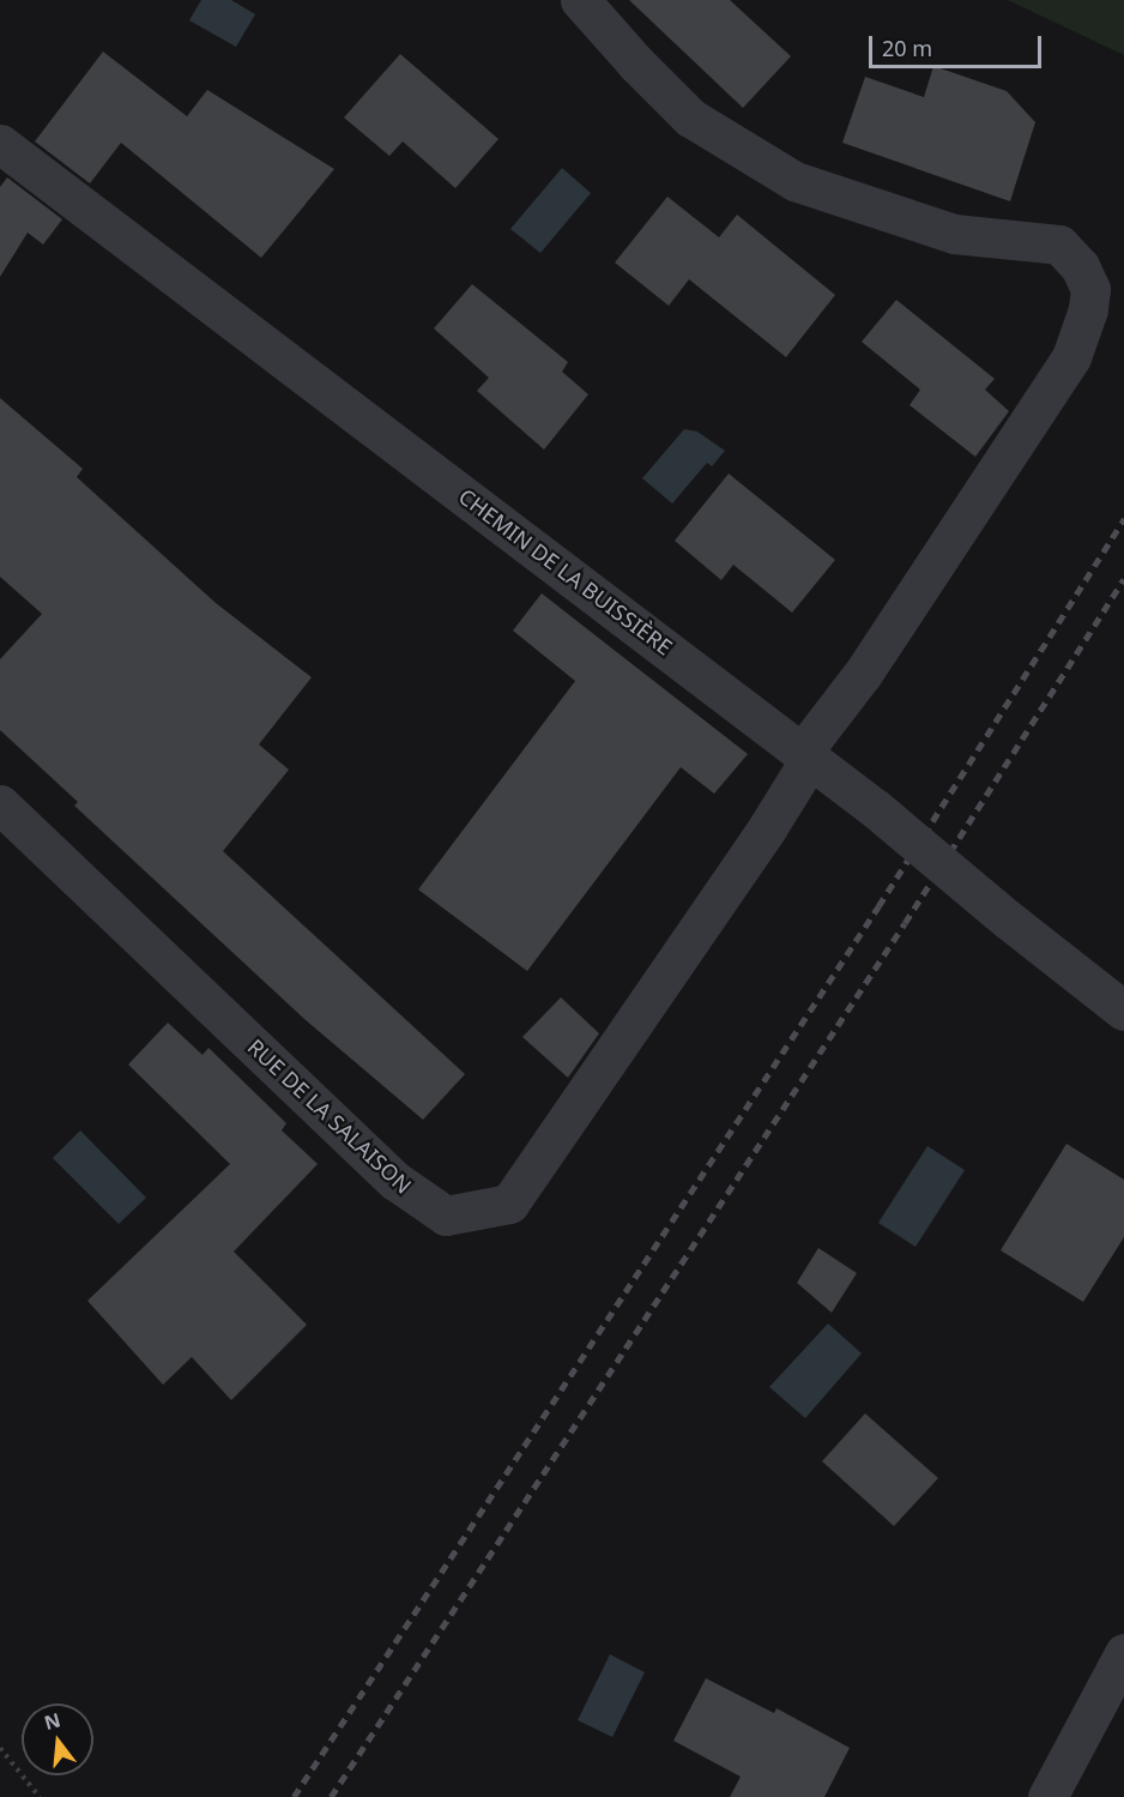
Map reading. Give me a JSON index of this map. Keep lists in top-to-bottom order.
{
  "streets": {
    "street": ["CHEMIN DE LA BUISSIÈRE", "RUE DE LA SALAISON"]
  },
  "crossings": [
    ["CHEMIN DE LA BUISSIÈRE", "RUE DE LA SALAISON"]
  ],
  "scale_bar": "20 m",
  "north": "top"
}
